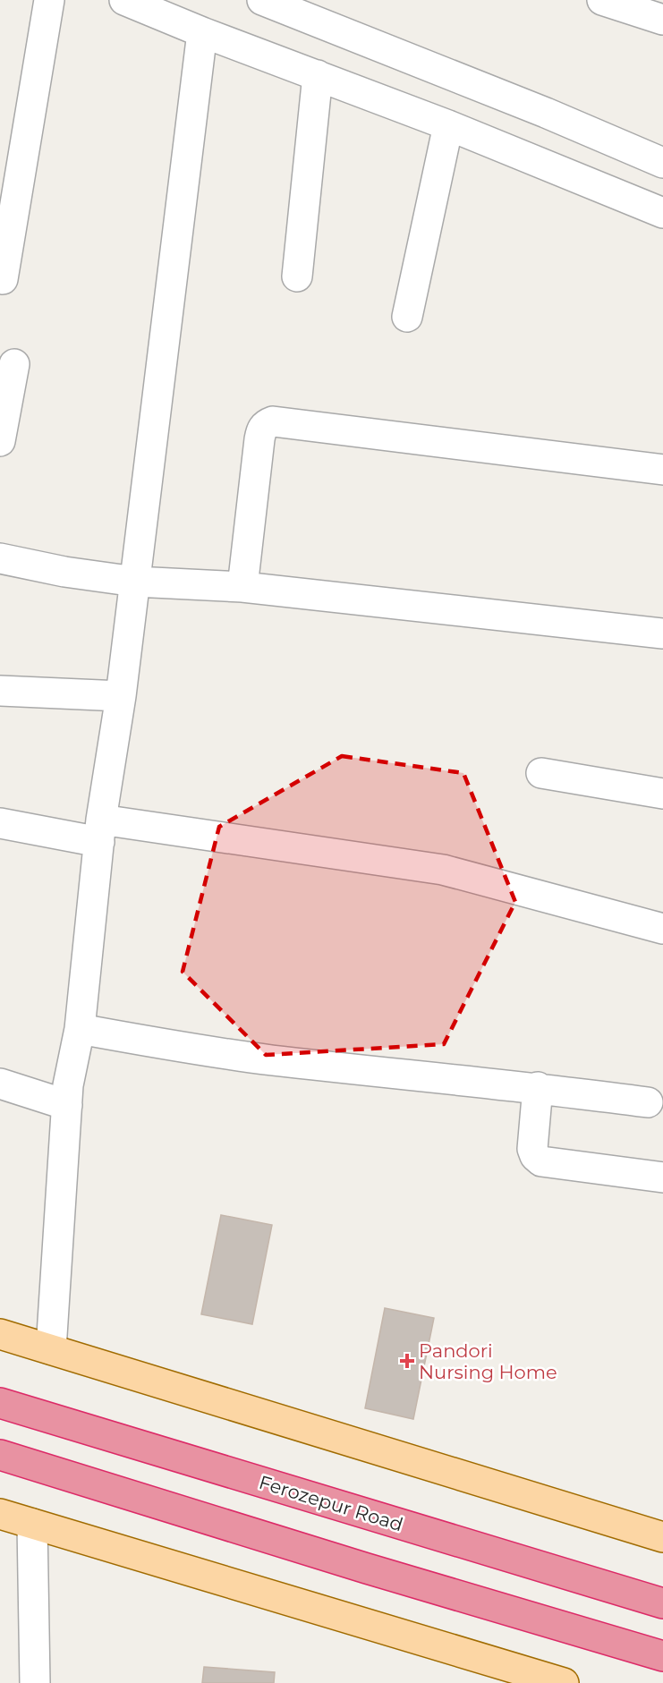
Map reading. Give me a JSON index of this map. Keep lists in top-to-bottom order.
{
  "streets": {
    "highway": ["Ferozepur Road"]
  },
  "places": {
    "health": ["Pandori Nursing Home"]
  }
}
